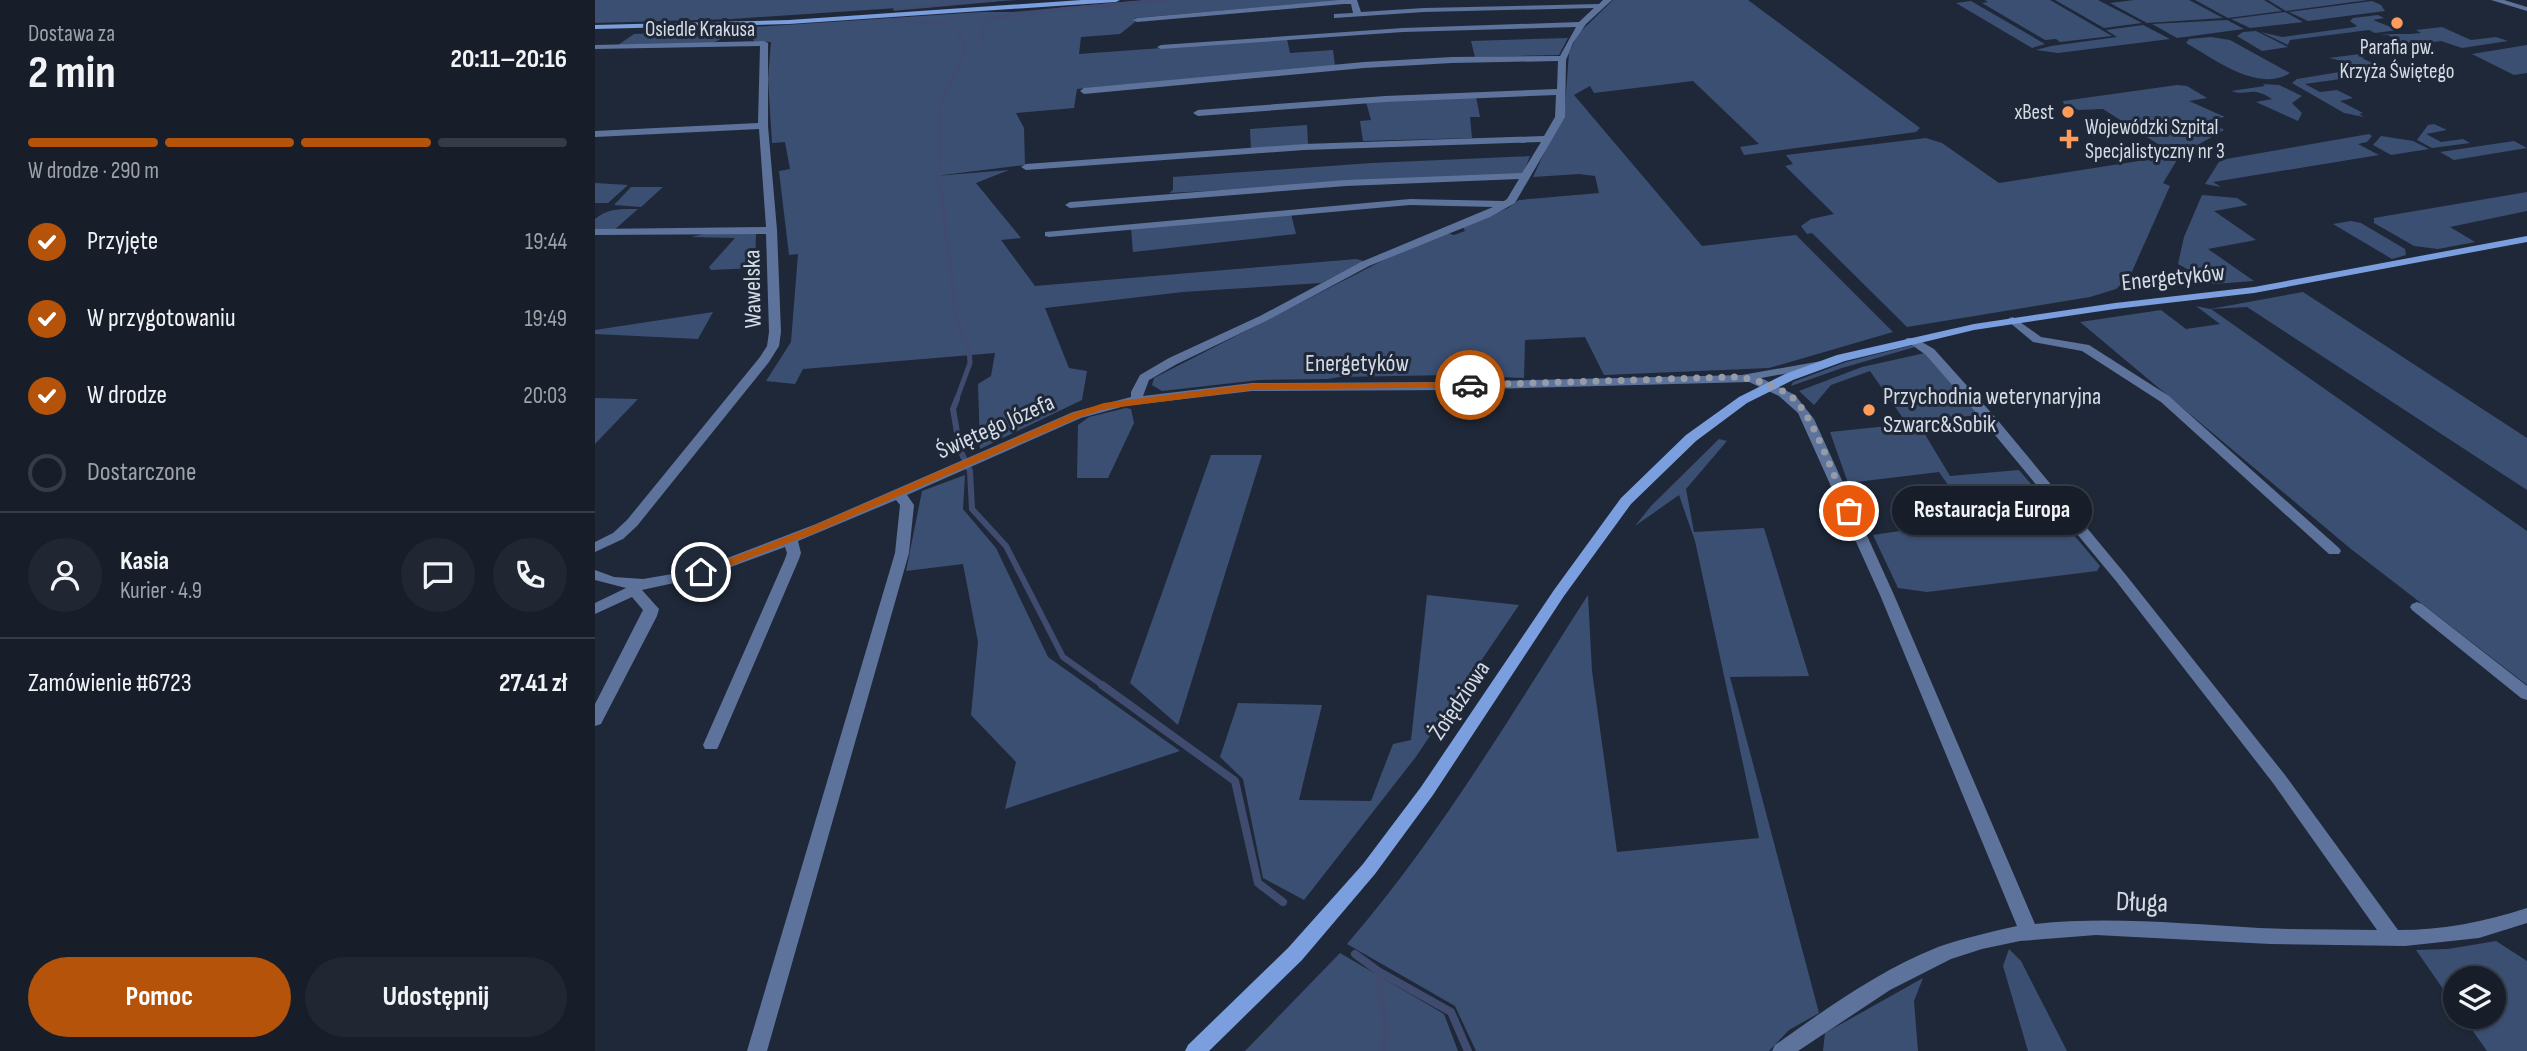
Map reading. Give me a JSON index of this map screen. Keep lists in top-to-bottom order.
{
  "streets": {
    "street": [
      "Osiedle Krakusa",
      "Energetyków",
      "Wawelska",
      "Świętego Józefa",
      "Żołędziowa",
      "Długa"
    ]
  },
  "crossings": [
    ["Osiedle Krakusa", "Wawelska"],
    ["Energetyków", "Świętego Józefa"],
    ["Energetyków", "Żołędziowa"]
  ],
  "places": {
    "other": [
      "Parafia pw. Krzyża Świętego",
      "xBest",
      "Przychodnia weterynaryjna Szwarc&Sobik",
      "Restauracja Europa"
    ],
    "health": ["Wojewódzki Szpital Specjalistyczny nr 3"]
  },
  "page": {
    "heading": ["2 min", "Dostawa za", "20:11–20:16"],
    "panel": [
      "Kasia",
      "Kurier · 4.9",
      "Zamówienie #6723",
      "27.41 zł"
    ],
    "bar": "W drodze · 290 m",
    "list": [
      ["Przyjęte", "19:44"],
      ["W przygotowaniu", "19:49"],
      ["W drodze", "20:03"],
      "Dostarczone"
    ],
    "bubble": "Restauracja Europa",
    "buttons": ["Pomoc", "Udostępnij"]
  }
}
